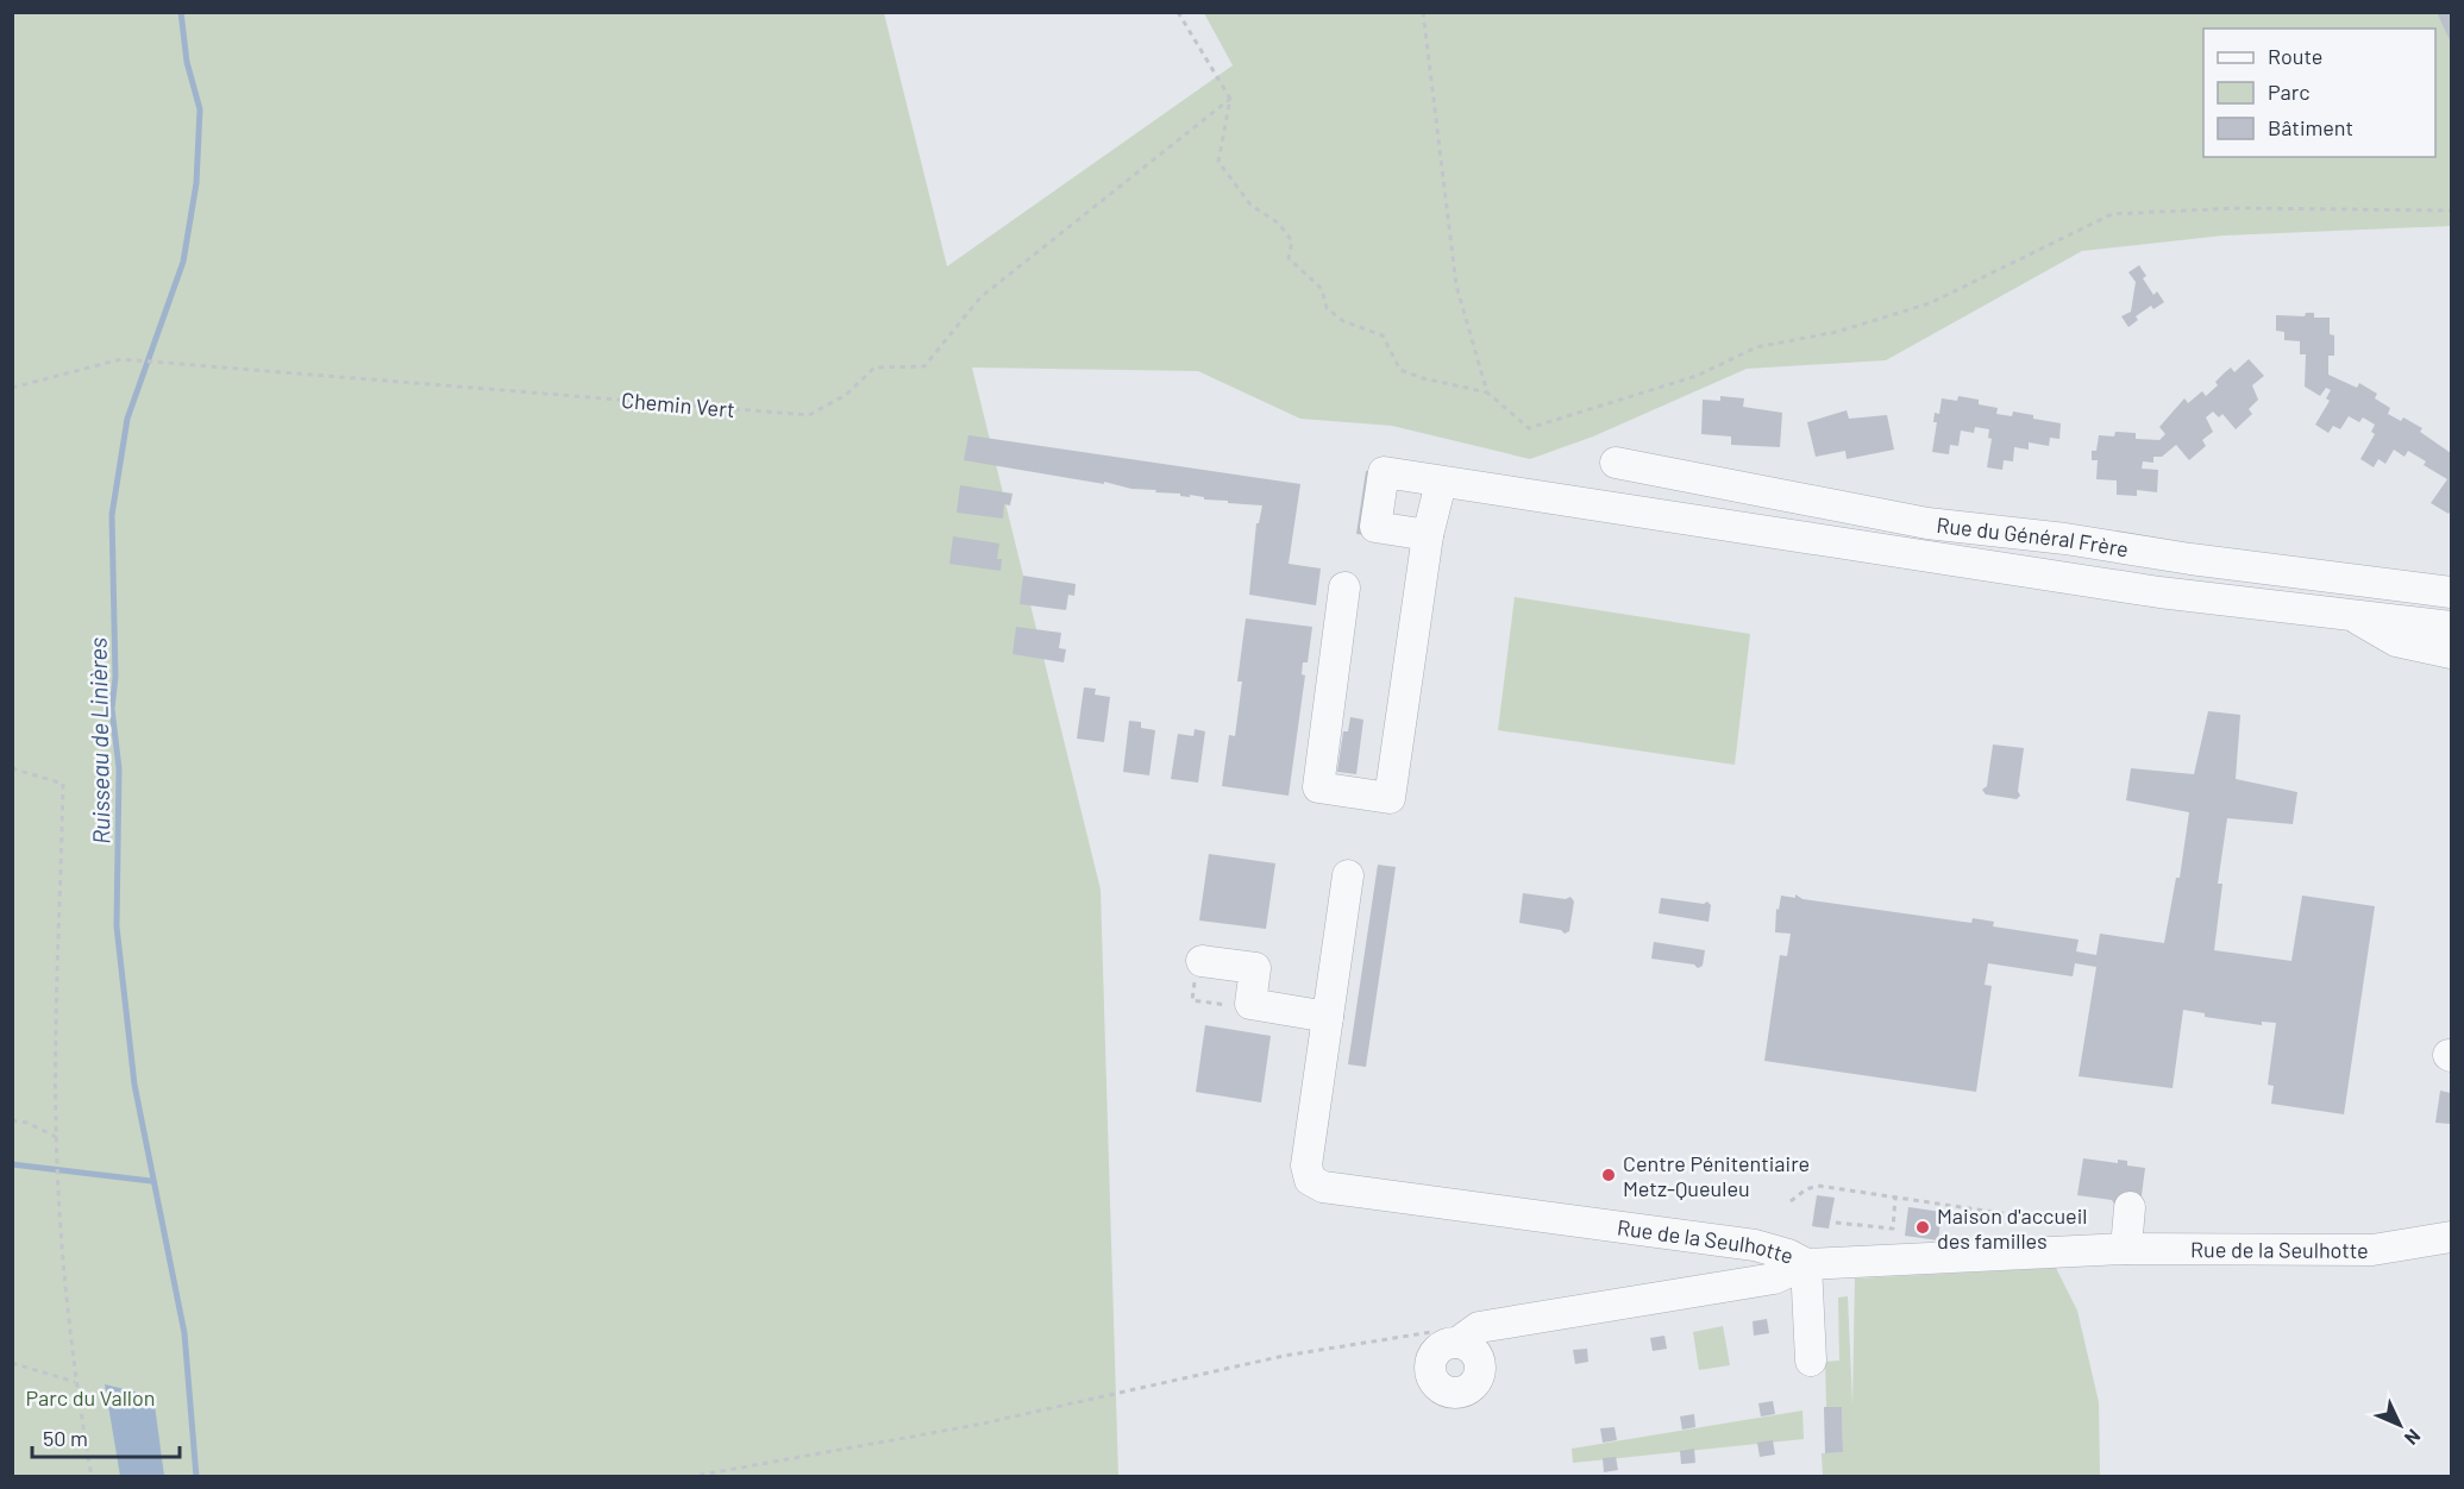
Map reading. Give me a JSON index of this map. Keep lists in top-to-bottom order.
{
  "streets": {
    "street": ["Rue du Général Frère", "Rue de la Seulhotte"],
    "path": ["Chemin Vert"]
  },
  "water": ["Ruisseau de Linières"],
  "parks": ["Parc du Vallon"],
  "places": ["Centre Pénitentiaire Metz-Queuleu", "Maison d'accueil des familles"],
  "legend": ["Route", "Parc", "Bâtiment"],
  "scale_bar": "50 m",
  "north": "bottom right"
}
